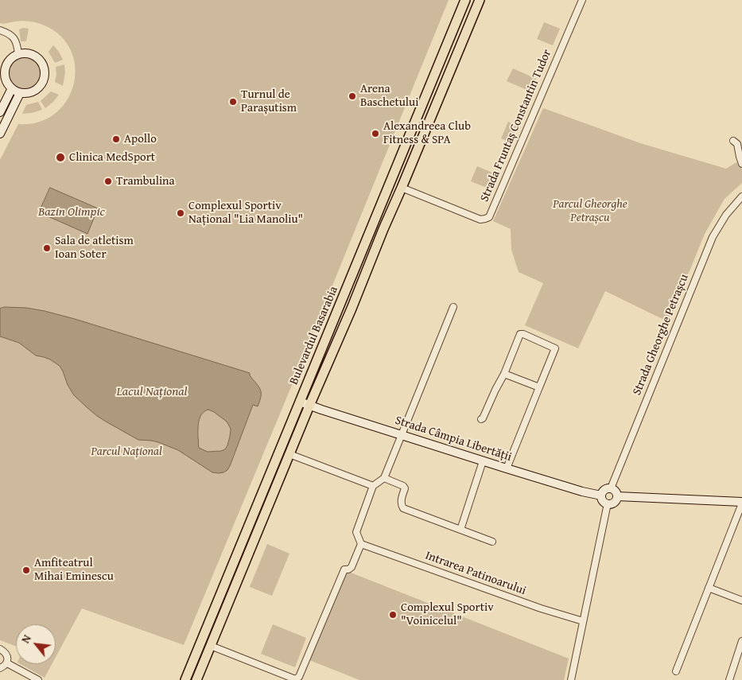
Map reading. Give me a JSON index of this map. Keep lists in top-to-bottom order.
{
  "streets": {
    "main road": ["Bulevardul Basarabia"],
    "street": [
      "Strada Fruntaș Constantin Tudor",
      "Strada Gheorghe Petrașcu",
      "Strada Câmpia Libertății",
      "Intrarea Patinoarului"
    ]
  },
  "crossings": [
    ["Strada Fruntaș Constantin Tudor", "Bulevardul Basarabia"],
    ["Strada Gheorghe Petrașcu", "Strada Câmpia Libertății"],
    ["Bulevardul Basarabia", "Strada Câmpia Libertății"]
  ],
  "water": ["Bazin Olimpic", "Lacul Național"],
  "parks": ["Parcul Gheorghe Petrașcu", "Parcul Național"],
  "places": [
    "Arena Baschetului",
    "Turnul de Parașutism",
    "Alexandreea Club Fitness & SPA",
    "Apollo",
    "Clinica MedSport",
    "Trambulina",
    "Complexul Sportiv Național \"Lia Manoliu\"",
    "Sala de atletism Ioan Soter",
    "Amfiteatrul Mihai Eminescu",
    "Complexul Sportiv \"Voinicelul\""
  ],
  "north": "top left"
}
